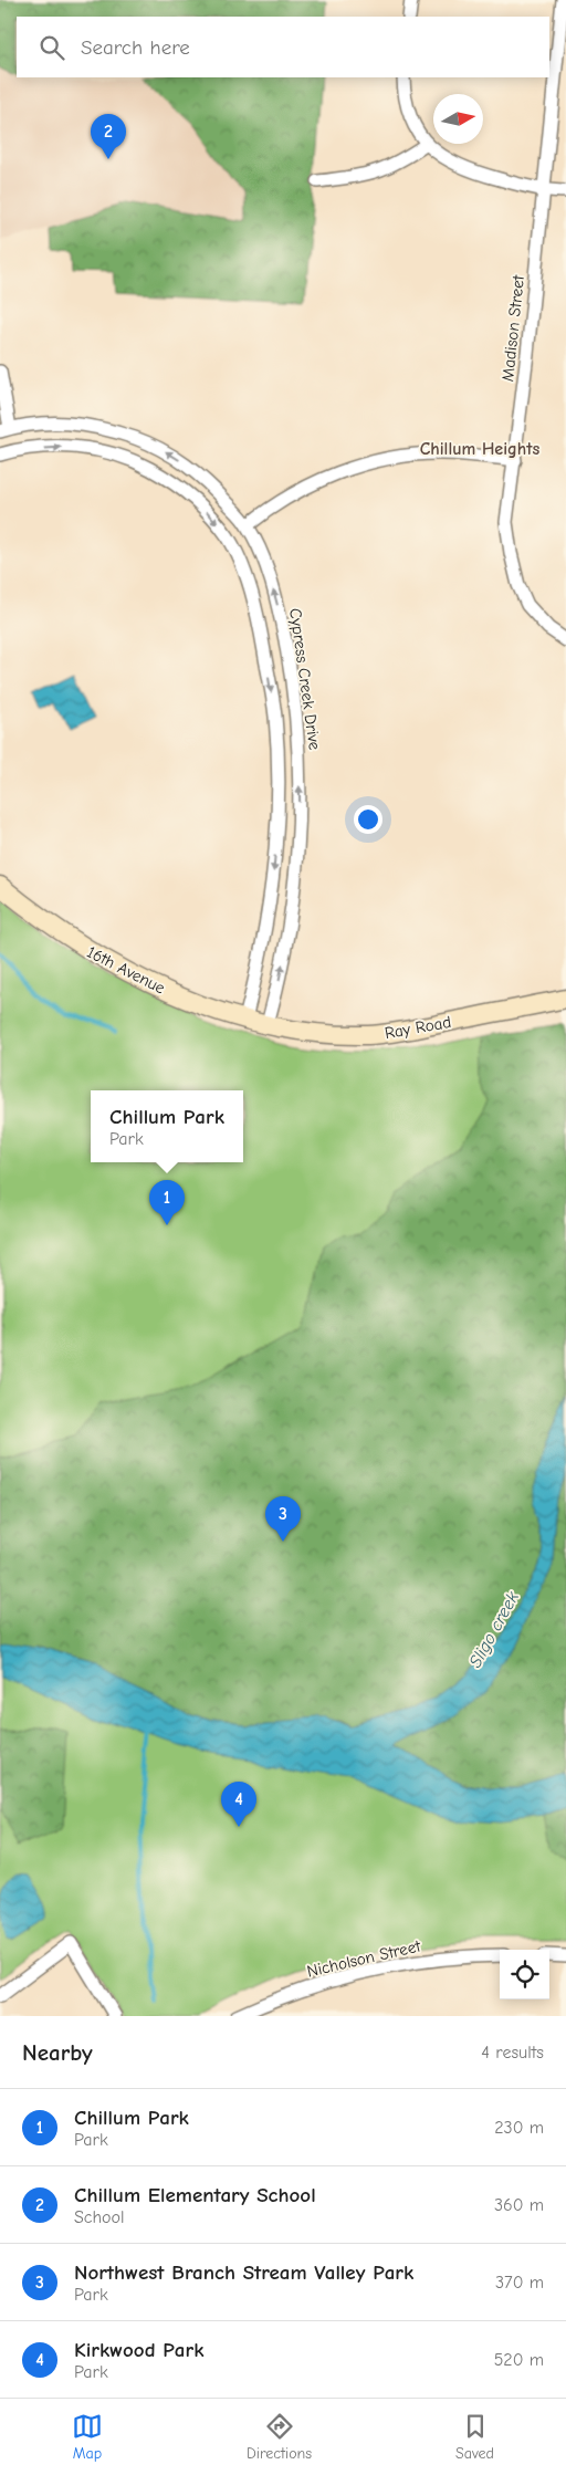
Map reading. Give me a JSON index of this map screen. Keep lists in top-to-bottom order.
{
  "streets": {
    "street": [
      "Madison Street",
      "Cypress Creek Drive",
      "16th Avenue",
      "Ray Road",
      "Nicholson Street"
    ]
  },
  "crossings": [
    ["Cypress Creek Drive", "16th Avenue"],
    ["Cypress Creek Drive", "Ray Road"],
    ["16th Avenue", "Ray Road"]
  ],
  "one_way": ["Cypress Creek Drive"],
  "districts": ["Chillum Heights"],
  "water": ["Sligo creek"],
  "north": "right",
  "page": {
    "search": "Search here",
    "pins": [
      "2",
      "1",
      "3",
      "4"
    ],
    "popup": ["Chillum Park", "Park"],
    "heading": ["Nearby", "4 results"],
    "list": [
      {
        "mark": "1",
        "name": "Chillum Park",
        "note": "Park",
        "value": "230 m"
      },
      {
        "mark": "2",
        "name": "Chillum Elementary School",
        "note": "School",
        "value": "360 m"
      },
      {
        "mark": "3",
        "name": "Northwest Branch Stream Valley Park",
        "note": "Park",
        "value": "370 m"
      },
      {
        "mark": "4",
        "name": "Kirkwood Park",
        "note": "Park",
        "value": "520 m"
      }
    ],
    "nav": ["Map", "Directions", "Saved"]
  }
}
